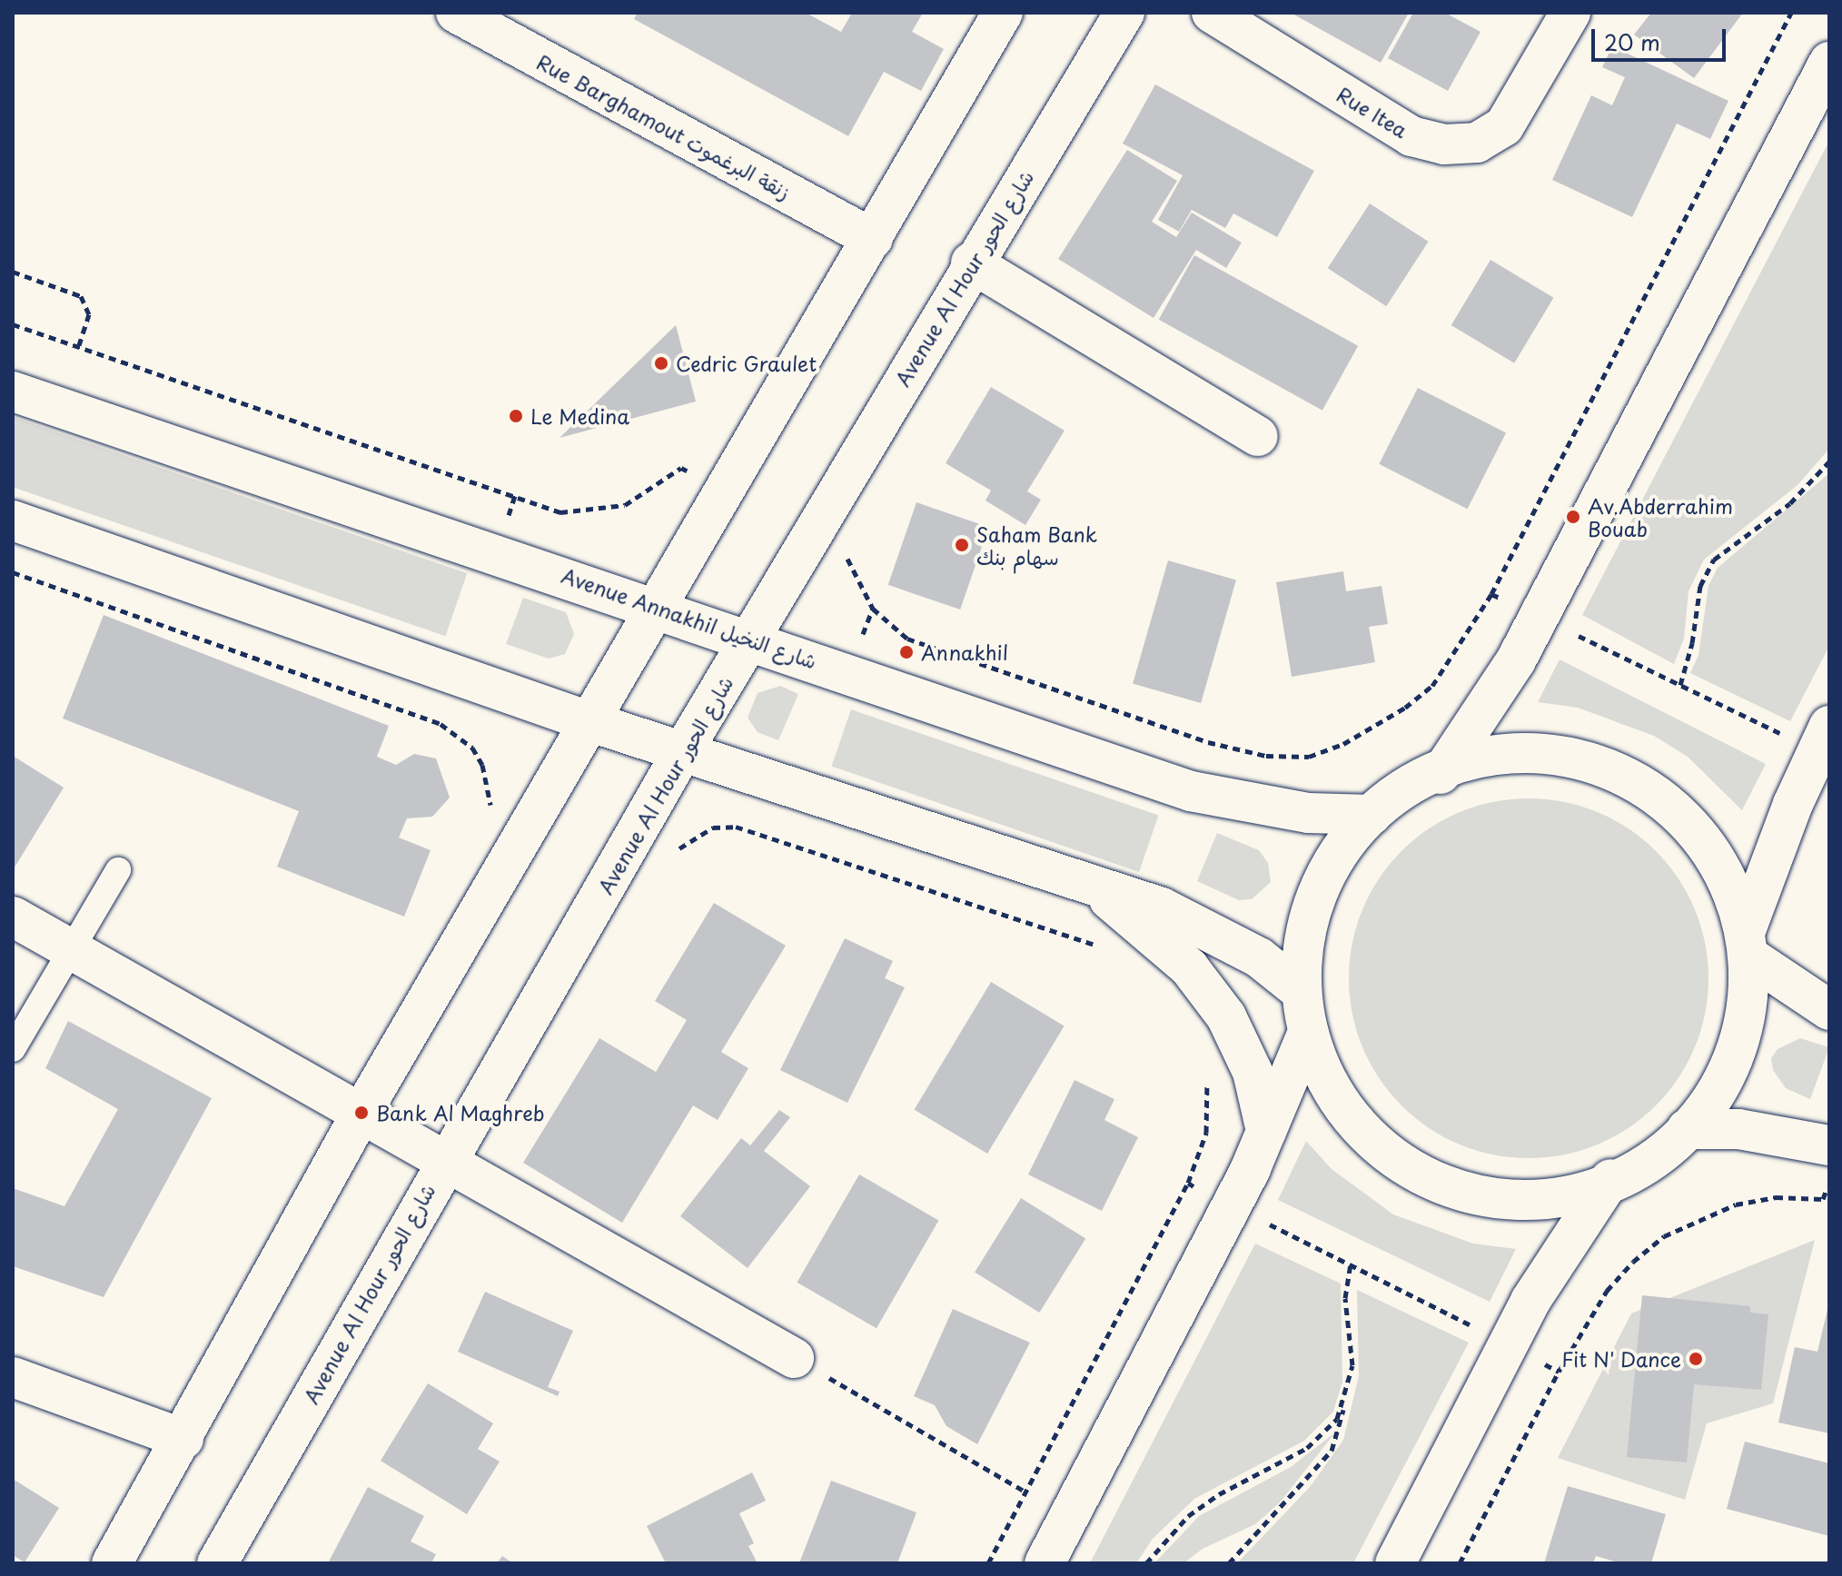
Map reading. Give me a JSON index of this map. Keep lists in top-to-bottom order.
{
  "streets": {
    "main road": [
      "Rue Itea",
      "Rue Barghamout زنقة البرغموت",
      "Avenue Al Hour شارع الحور",
      "Avenue Annakhil شارع النخيل"
    ]
  },
  "crossings": [
    ["Avenue Al Hour شارع الحور", "Avenue Annakhil شارع النخيل"]
  ],
  "places": [
    "Cedric Graulet",
    "Le Medina",
    "Av.Abderrahim Bouab",
    "Saham Bank سهام بنك",
    "Annakhil",
    "Bank Al Maghreb",
    "Fit N' Dance"
  ],
  "scale_bar": "20 m"
}
